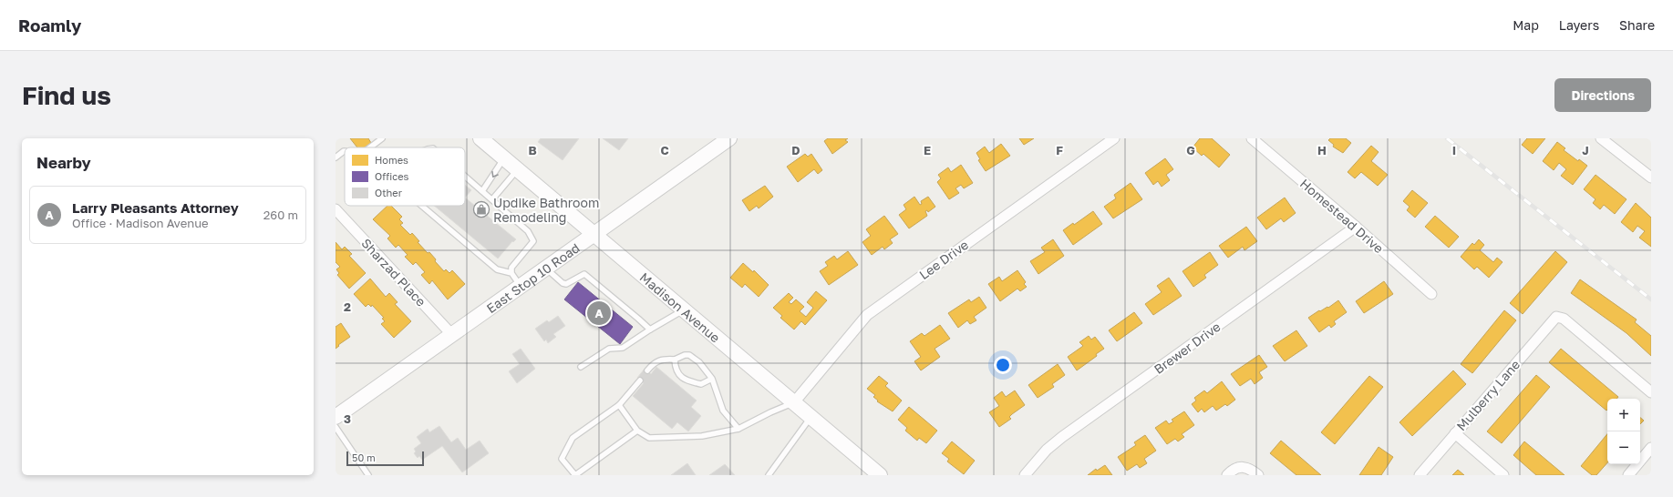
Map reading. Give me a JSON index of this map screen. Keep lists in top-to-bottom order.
{
  "streets": {
    "main road": ["East Stop 10 Road", "Madison Avenue"],
    "street": [
      "Homestead Drive",
      "Lee Drive",
      "Sharzad Place",
      "Brewer Drive",
      "Mulberry Lane"
    ]
  },
  "crossings": [
    ["Homestead Drive", "Brewer Drive"],
    ["Lee Drive", "Madison Avenue"],
    ["Sharzad Place", "East Stop 10 Road"],
    ["East Stop 10 Road", "Madison Avenue"]
  ],
  "places": {
    "shop": ["Updike Bathroom Remodeling"]
  },
  "legend": ["Homes", "Offices", "Other"],
  "scale_bar": "50 m",
  "page": {
    "header": "Roamly",
    "nav": ["Map", "Layers", "Share"],
    "buttons": "Directions",
    "title": "Find us",
    "heading": "Nearby",
    "list": [
      {
        "mark": "A",
        "name": "Larry Pleasants Attorney",
        "note": "Office · Madison Avenue",
        "value": "260 m"
      }
    ],
    "pins": "A",
    "map_buttons": ["+", "−"],
    "scale": "50 m"
  },
  "grid": {
    "columns": [
      "B",
      "C",
      "D",
      "E",
      "F",
      "G",
      "H",
      "I",
      "J"
    ],
    "rows": ["2", "3"]
  }
}
